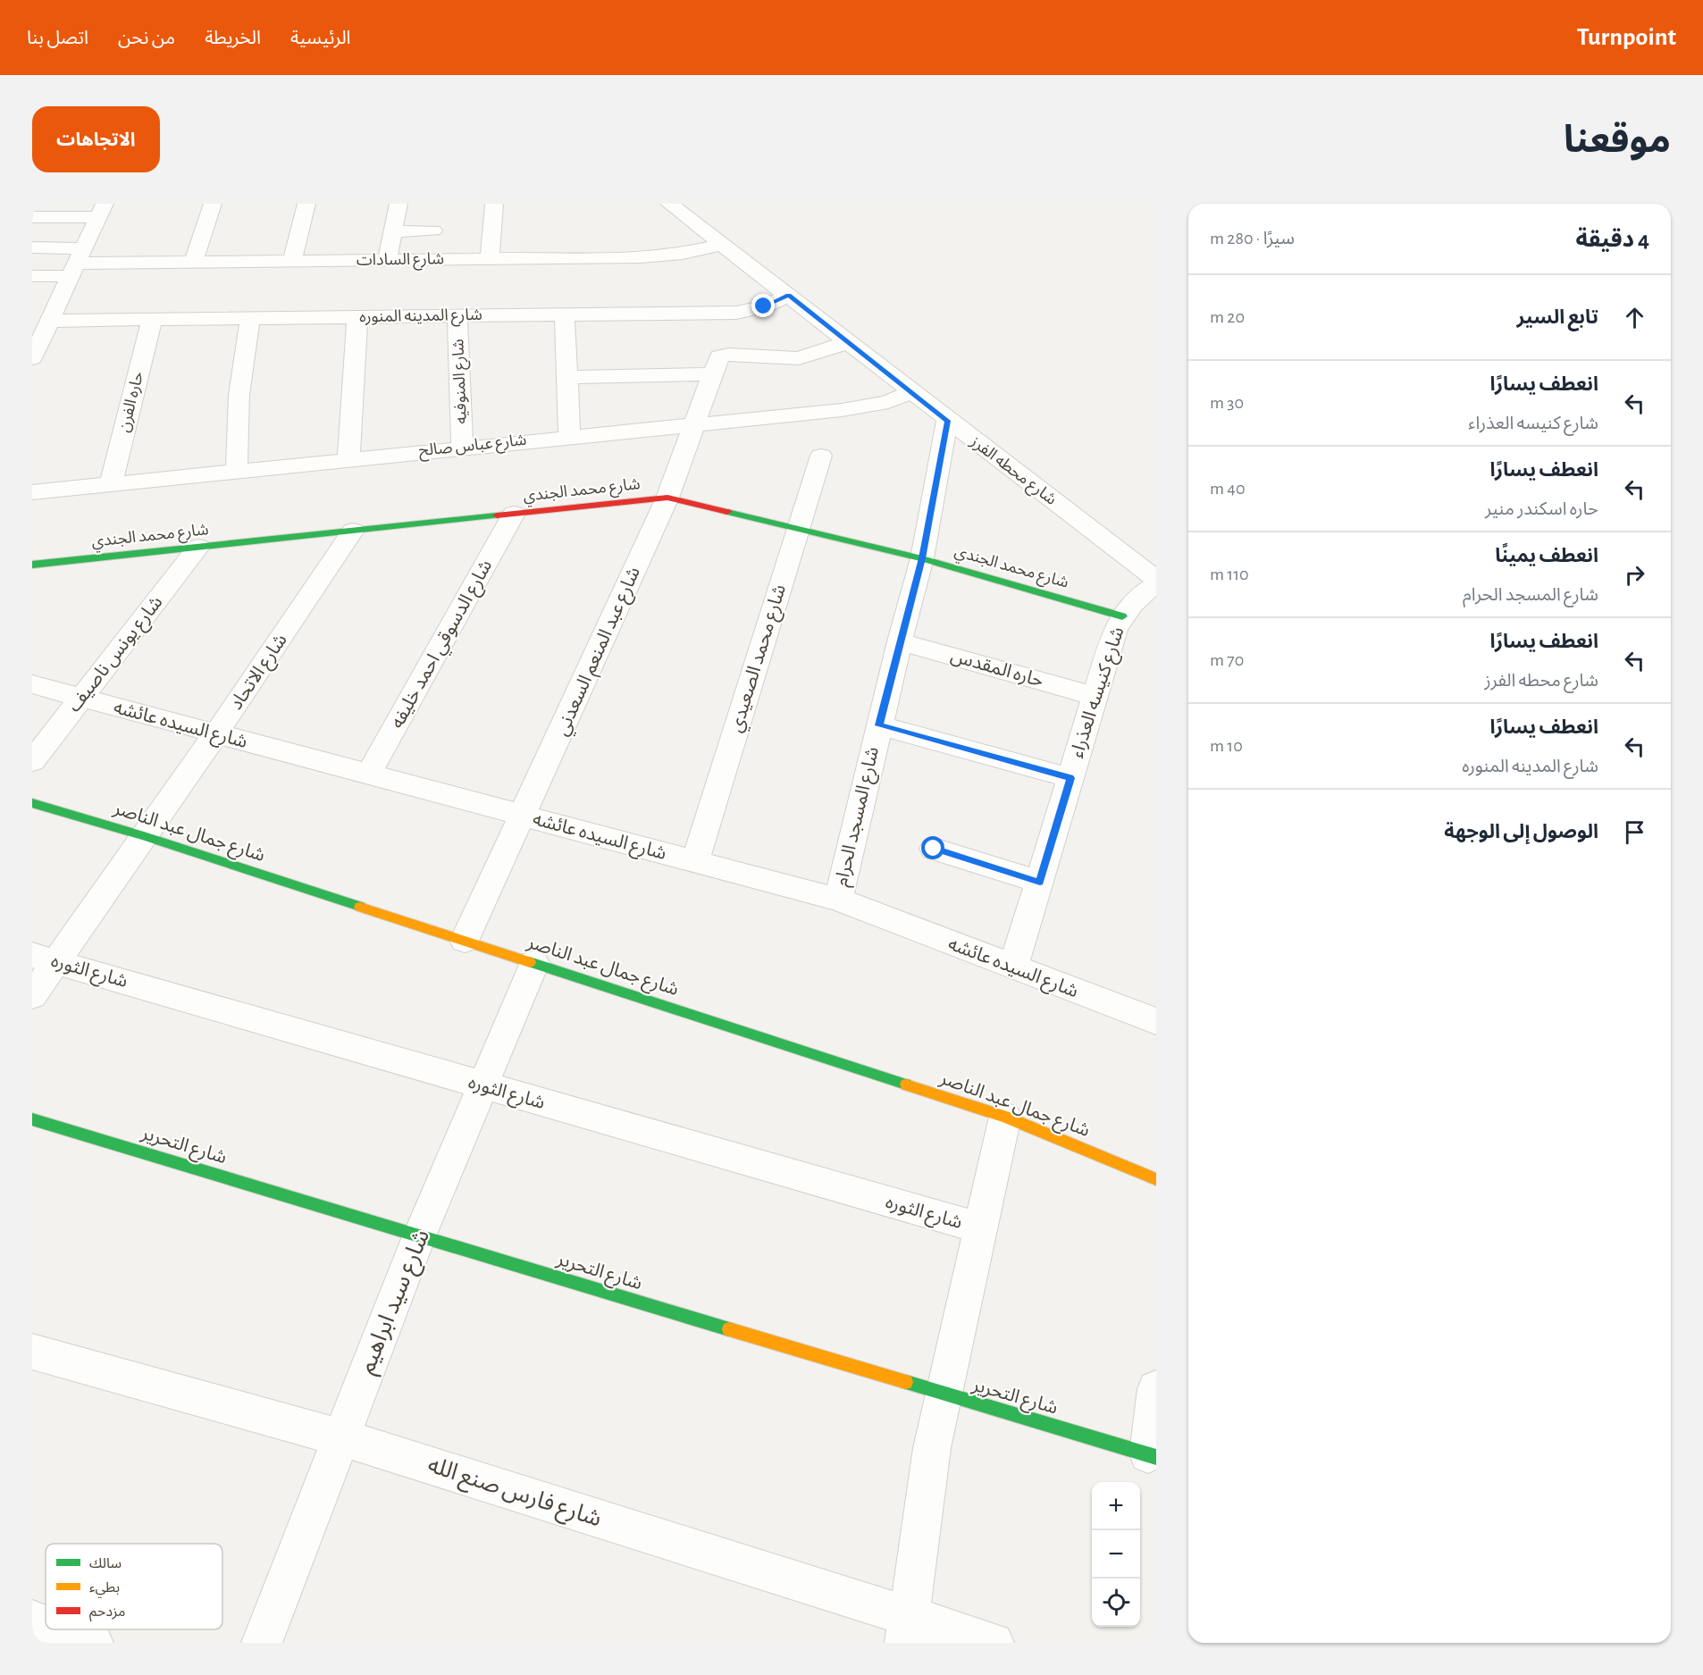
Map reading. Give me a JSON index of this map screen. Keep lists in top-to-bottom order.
{
  "streets": {
    "street": [
      "شارع السادات",
      "شارع المدينه المنوره",
      "شارع المنوفيه",
      "حاره الفرن",
      "شارع عباس صالح",
      "شارع محطه الفرز",
      "شارع محمد الجندي",
      "شارع الدسوقي احمد خليفه",
      "شارع عبد المنعم السعدني",
      "شارع يونس ناصيف",
      "شارع محمد الصعيدي",
      "حاره المقدس",
      "شارع الاتحاد",
      "شارع كنيسه العذراء",
      "شارع السيده عائشه",
      "شارع المسجد الحرام",
      "شارع جمال عبد الناصر",
      "شارع الثوره",
      "شارع التحرير",
      "شارع سيد ابراهيم",
      "شارع فارس صنع الله"
    ]
  },
  "crossings": [
    ["شارع السادات", "شارع محطه الفرز"],
    ["شارع المدينه المنوره", "شارع المنوفيه"],
    ["شارع المدينه المنوره", "حاره الفرن"],
    ["شارع المدينه المنوره", "شارع محطه الفرز"],
    ["شارع المنوفيه", "شارع عباس صالح"],
    ["حاره الفرن", "شارع عباس صالح"],
    ["شارع عباس صالح", "شارع محطه الفرز"],
    ["شارع عباس صالح", "شارع عبد المنعم السعدني"],
    ["شارع محطه الفرز", "شارع المسجد الحرام"],
    ["شارع محمد الجندي", "شارع الدسوقي احمد خليفه"],
    ["شارع محمد الجندي", "شارع عبد المنعم السعدني"],
    ["شارع محمد الجندي", "شارع يونس ناصيف"],
    ["شارع محمد الجندي", "شارع محمد الصعيدي"],
    ["شارع محمد الجندي", "شارع الاتحاد"],
    ["شارع محمد الجندي", "شارع كنيسه العذراء"],
    ["شارع محمد الجندي", "شارع المسجد الحرام"],
    ["شارع الدسوقي احمد خليفه", "شارع السيده عائشه"],
    ["شارع عبد المنعم السعدني", "شارع السيده عائشه"],
    ["شارع عبد المنعم السعدني", "شارع جمال عبد الناصر"],
    ["شارع يونس ناصيف", "شارع السيده عائشه"],
    ["شارع محمد الصعيدي", "شارع السيده عائشه"],
    ["حاره المقدس", "شارع كنيسه العذراء"],
    ["حاره المقدس", "شارع المسجد الحرام"],
    ["شارع الاتحاد", "شارع السيده عائشه"],
    ["شارع الاتحاد", "شارع جمال عبد الناصر"],
    ["شارع الاتحاد", "شارع الثوره"],
    ["شارع كنيسه العذراء", "شارع السيده عائشه"],
    ["شارع السيده عائشه", "شارع المسجد الحرام"],
    ["شارع جمال عبد الناصر", "شارع سيد ابراهيم"],
    ["شارع الثوره", "شارع سيد ابراهيم"],
    ["شارع التحرير", "شارع سيد ابراهيم"],
    ["شارع سيد ابراهيم", "شارع فارس صنع الله"]
  ],
  "legend": ["سالك", "بطيء", "مزدحم"],
  "page": {
    "header": "Turnpoint",
    "nav": [
      "الرئيسية",
      "الخريطة",
      "من نحن",
      "اتصل بنا"
    ],
    "title": "موقعنا",
    "buttons": "الاتجاهات",
    "heading": ["4 دقيقة", "سيرًا · 280 m"],
    "list": [
      ["تابع السير", "20 m"],
      ["انعطف يسارًا", "شارع كنيسه العذراء", "30 m"],
      ["انعطف يسارًا", "حاره اسكندر منير", "40 m"],
      ["انعطف يمينًا", "شارع المسجد الحرام", "110 m"],
      ["انعطف يسارًا", "شارع محطه الفرز", "70 m"],
      ["انعطف يسارًا", "شارع المدينه المنوره", "10 m"],
      "الوصول إلى الوجهة"
    ],
    "map_buttons": ["+", "−"]
  }
}
